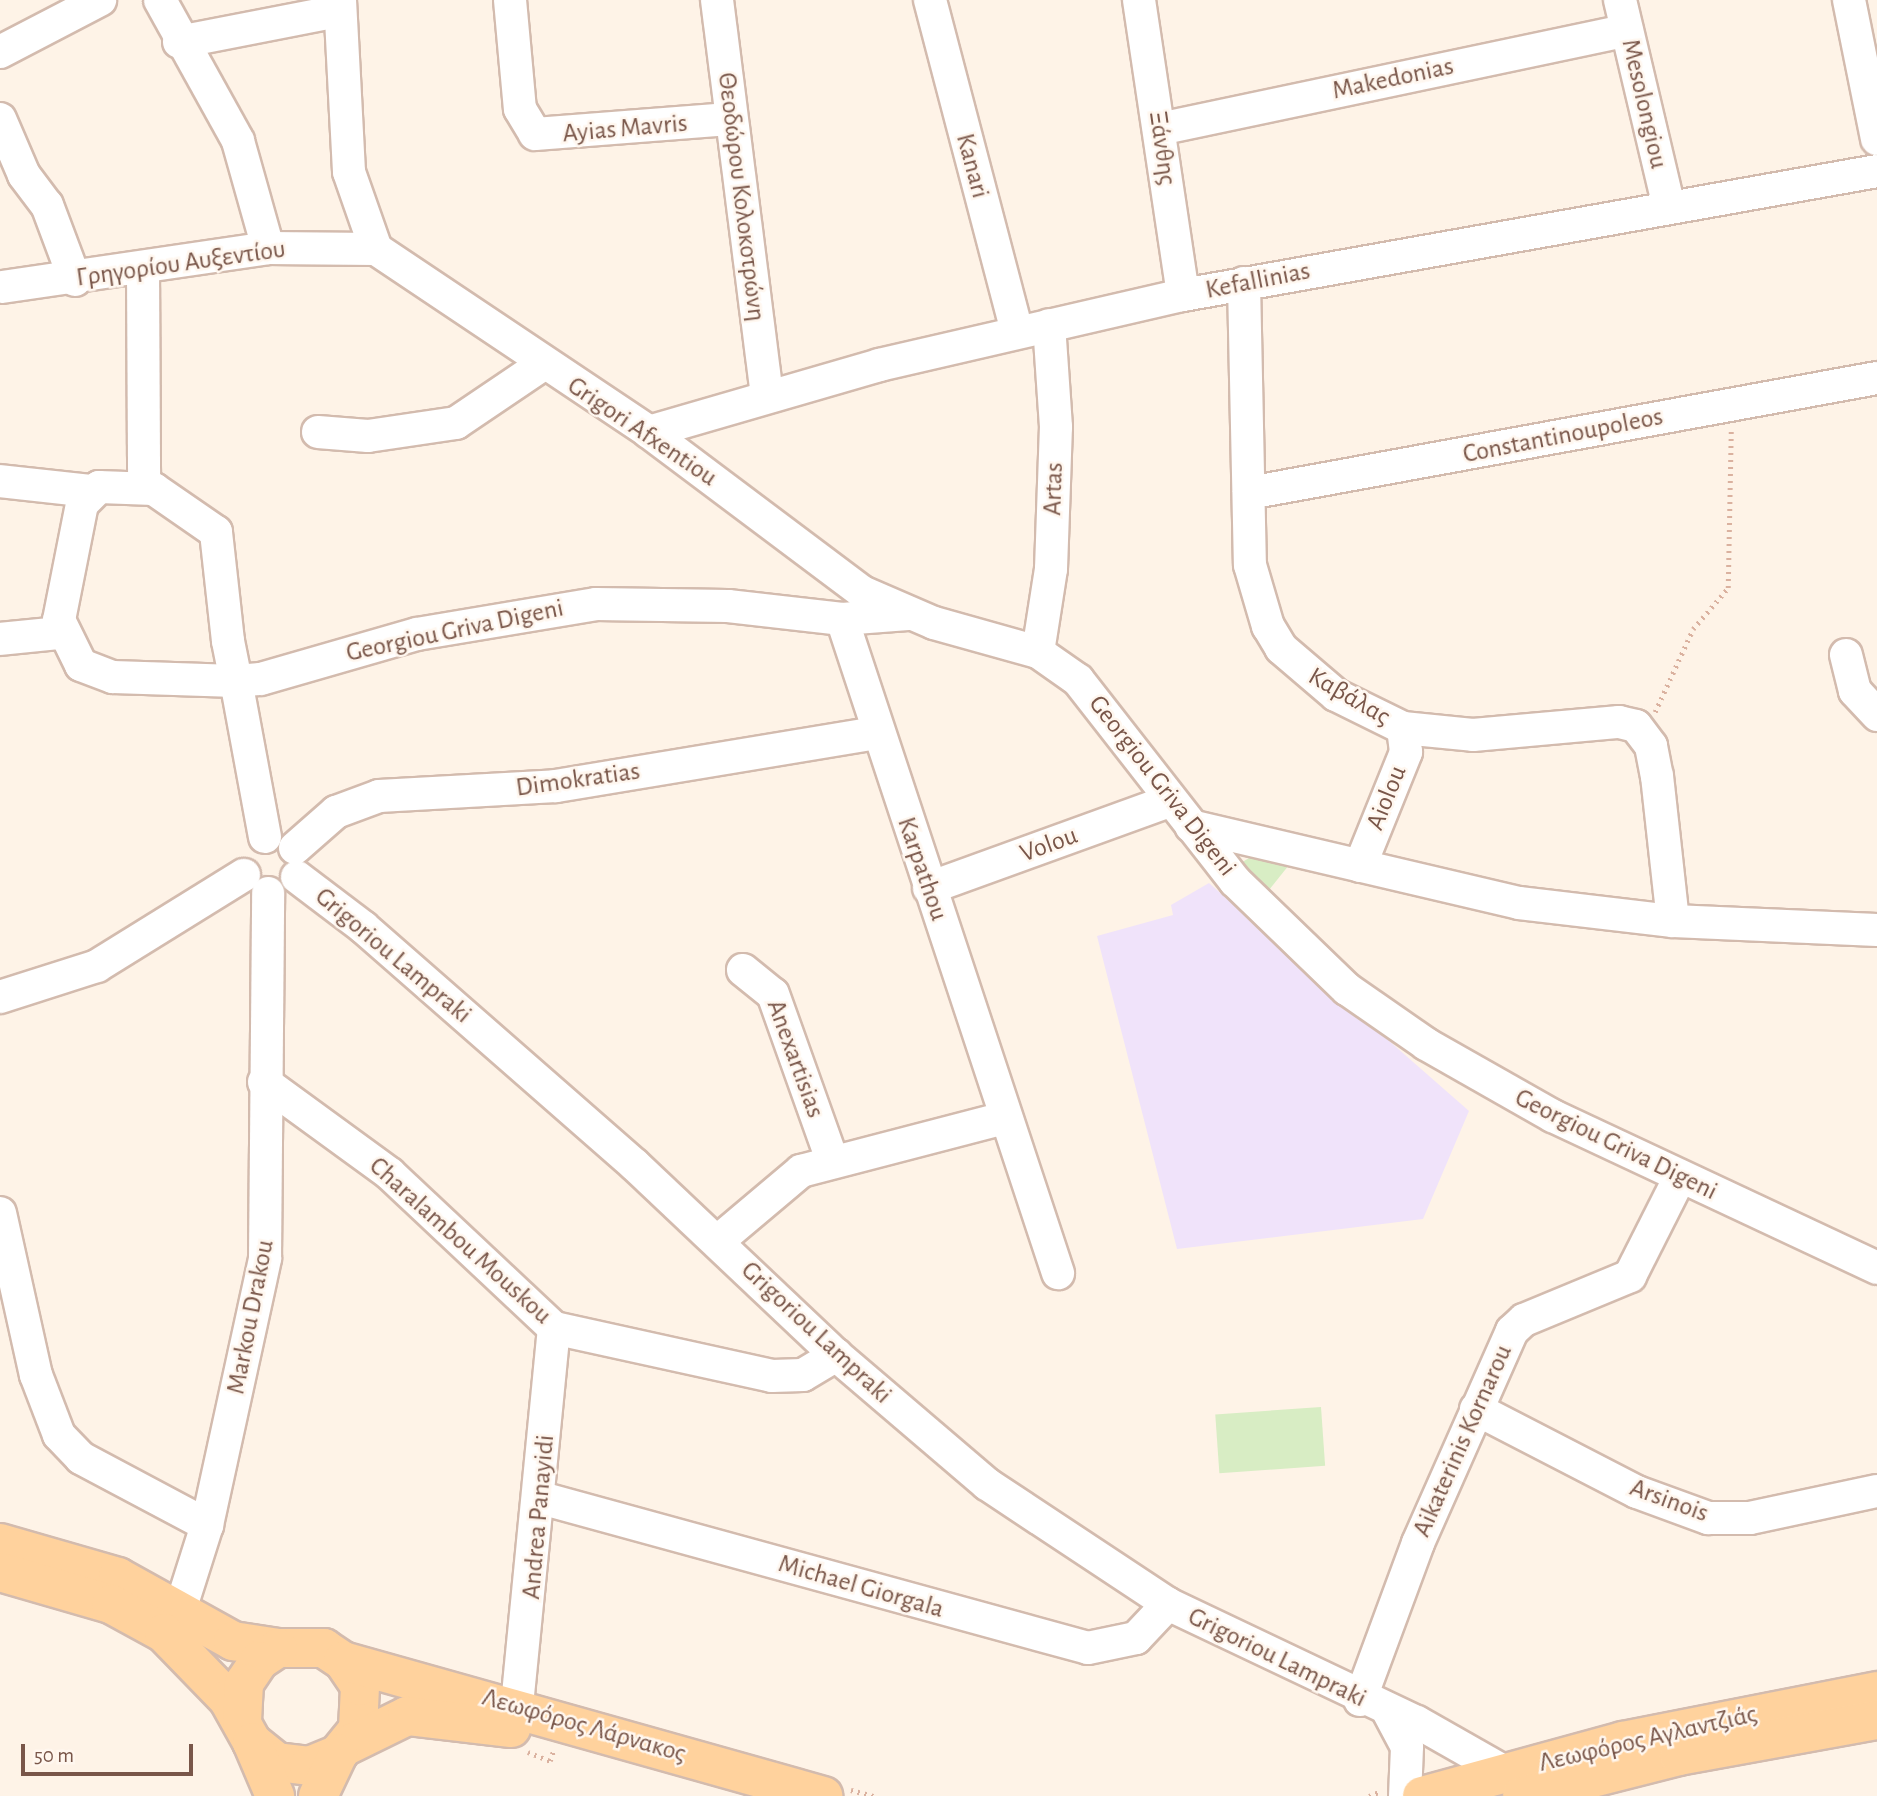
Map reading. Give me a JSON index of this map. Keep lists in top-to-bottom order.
{
  "streets": {
    "main road": ["Λεωφόρος Λάρνακος", "Λεωφόρος Αγλαντζιάς"],
    "street": [
      "Makedonias",
      "Mesolongiou",
      "Ayias Mavris",
      "Ξάνθης",
      "Kanari",
      "Θεοδώρου Κολοκοτρώνη",
      "Γρηγορίου Αυξεντίου",
      "Kefallinias",
      "Grigori Afxentiou",
      "Constantinoupoleos",
      "Artas",
      "Georgiou Griva Digeni",
      "Καβάλας",
      "Dimokratias",
      "Aiolou",
      "Volou",
      "Karpathou",
      "Grigoriou Lampraki",
      "Anexartisias",
      "Charalambou Mouskou",
      "Markou Drakou",
      "Aikaterinis Kornarou",
      "Arsinois",
      "Andrea Panayidi",
      "Michael Giorgala"
    ]
  },
  "crossings": [
    ["Makedonias", "Mesolongiou"],
    ["Makedonias", "Ξάνθης"],
    ["Mesolongiou", "Kefallinias"],
    ["Ayias Mavris", "Θεοδώρου Κολοκοτρώνη"],
    ["Ξάνθης", "Kefallinias"],
    ["Kanari", "Kefallinias"],
    ["Θεοδώρου Κολοκοτρώνη", "Kefallinias"],
    ["Γρηγορίου Αυξεντίου", "Grigori Afxentiou"],
    ["Kefallinias", "Grigori Afxentiou"],
    ["Kefallinias", "Artas"],
    ["Kefallinias", "Καβάλας"],
    ["Grigori Afxentiou", "Georgiou Griva Digeni"],
    ["Constantinoupoleos", "Καβάλας"],
    ["Artas", "Georgiou Griva Digeni"],
    ["Georgiou Griva Digeni", "Volou"],
    ["Georgiou Griva Digeni", "Karpathou"],
    ["Georgiou Griva Digeni", "Aikaterinis Kornarou"],
    ["Καβάλας", "Aiolou"],
    ["Dimokratias", "Karpathou"],
    ["Dimokratias", "Grigoriou Lampraki"],
    ["Dimokratias", "Markou Drakou"],
    ["Volou", "Karpathou"],
    ["Grigoriou Lampraki", "Charalambou Mouskou"],
    ["Grigoriou Lampraki", "Markou Drakou"],
    ["Grigoriou Lampraki", "Aikaterinis Kornarou"],
    ["Grigoriou Lampraki", "Michael Giorgala"],
    ["Grigoriou Lampraki", "Λεωφόρος Αγλαντζιάς"],
    ["Charalambou Mouskou", "Markou Drakou"],
    ["Charalambou Mouskou", "Andrea Panayidi"],
    ["Markou Drakou", "Λεωφόρος Λάρνακος"],
    ["Aikaterinis Kornarou", "Arsinois"],
    ["Andrea Panayidi", "Michael Giorgala"],
    ["Andrea Panayidi", "Λεωφόρος Λάρνακος"]
  ],
  "scale_bar": "50 m"
}
